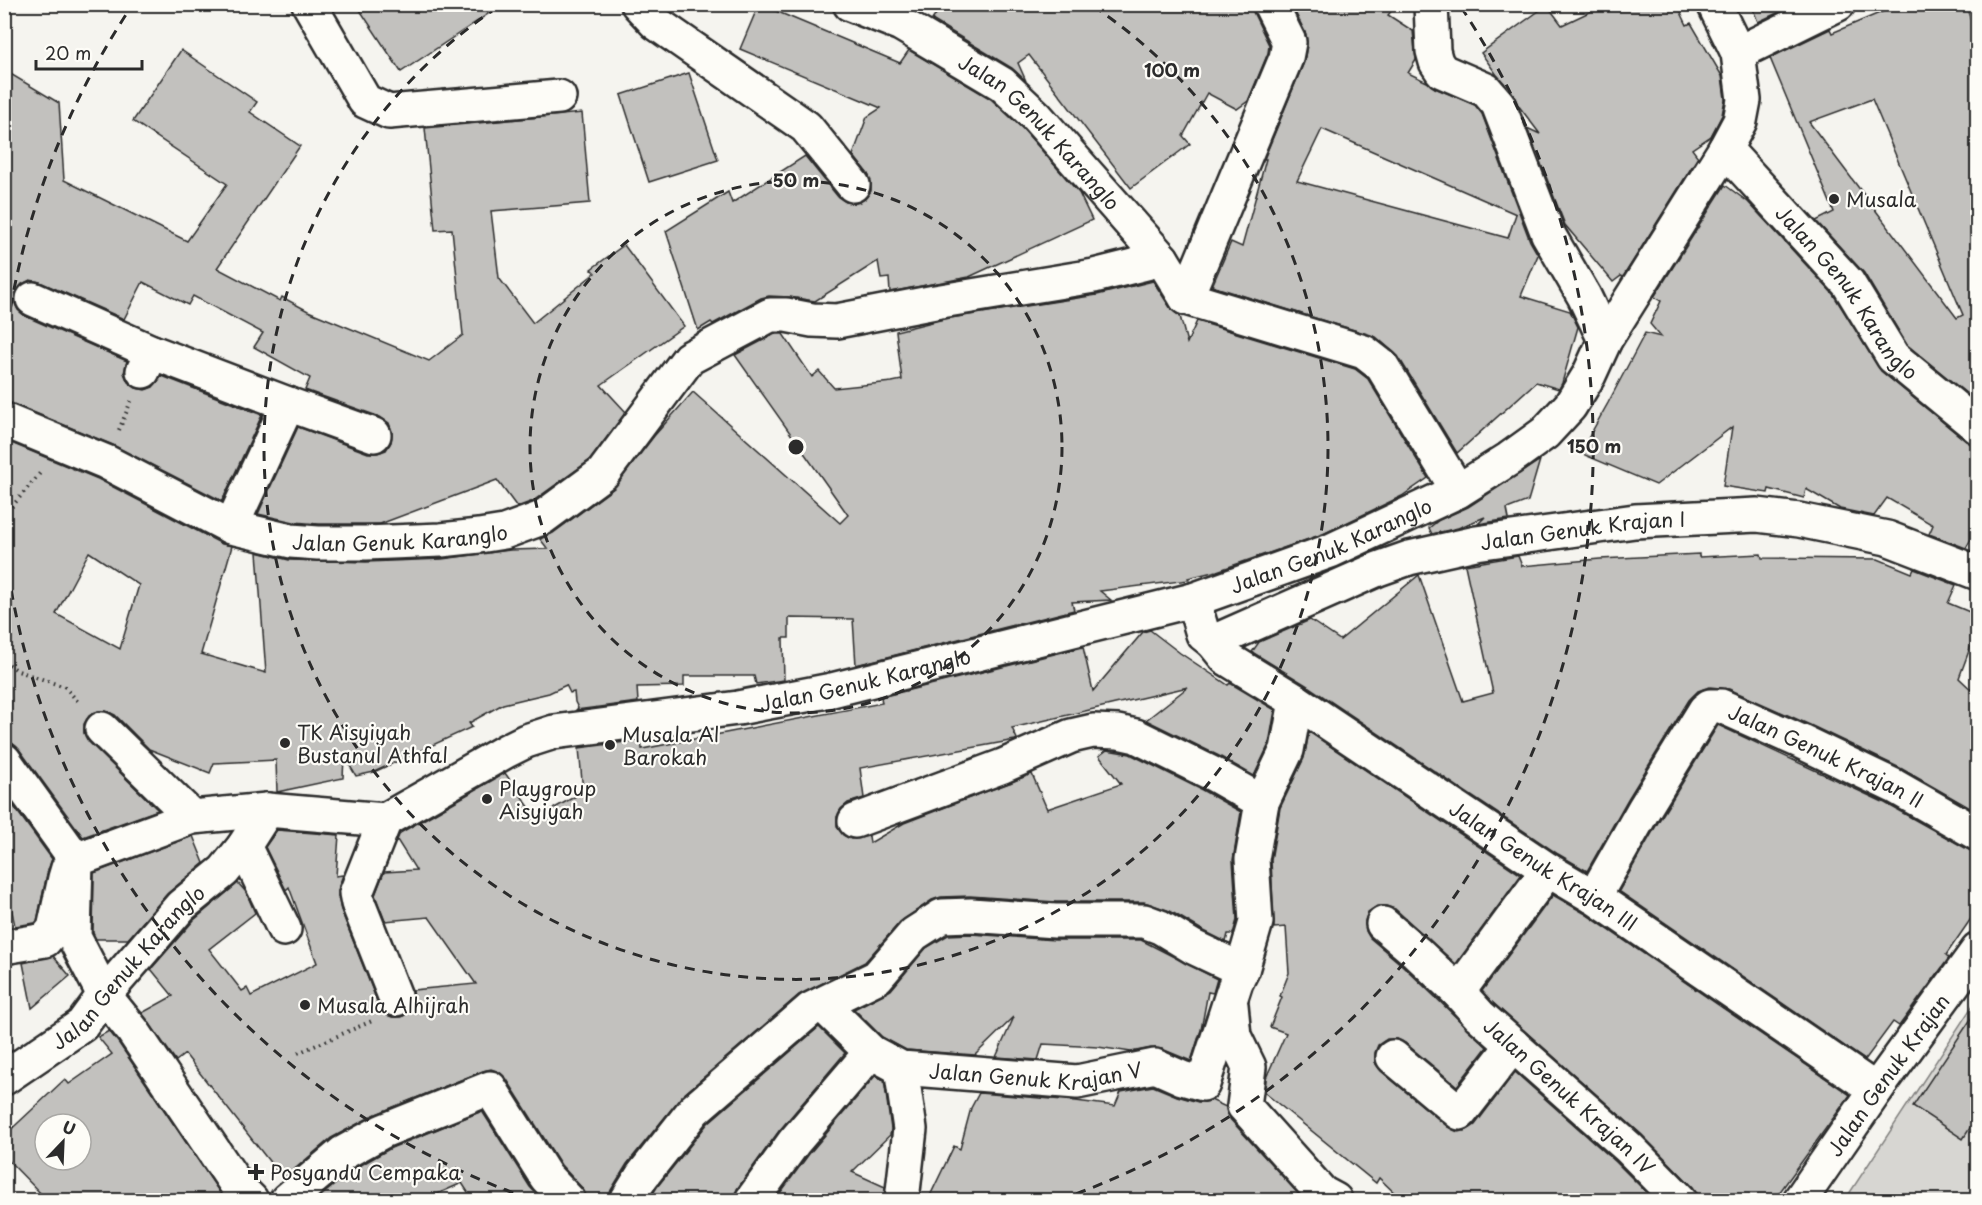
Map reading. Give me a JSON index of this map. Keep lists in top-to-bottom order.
{
  "streets": {
    "street": [
      "Jalan Genuk Karanglo",
      "Jalan Genuk Krajan I",
      "Jalan Genuk Krajan II",
      "Jalan Genuk Krajan III",
      "Jalan Genuk Krajan V",
      "Jalan Genuk Krajan",
      "Jalan Genuk Krajan IV"
    ]
  },
  "crossings": [
    ["Jalan Genuk Karanglo", "Jalan Genuk Krajan I"],
    ["Jalan Genuk Karanglo", "Jalan Genuk Krajan III"],
    ["Jalan Genuk Krajan I", "Jalan Genuk Krajan III"],
    ["Jalan Genuk Krajan II", "Jalan Genuk Krajan III"],
    ["Jalan Genuk Krajan III", "Jalan Genuk Krajan"]
  ],
  "places": {
    "other": [
      "Musala",
      "TK Aisyiyah Bustanul Athfal",
      "Musala Al Barokah",
      "Playgroup Aisyiyah",
      "Musala Alhijrah"
    ],
    "health": ["Posyandu Cempaka"]
  },
  "scale_bar": "20 m",
  "north": "top right",
  "rings": ["100 m", "50 m", "150 m"]
}
